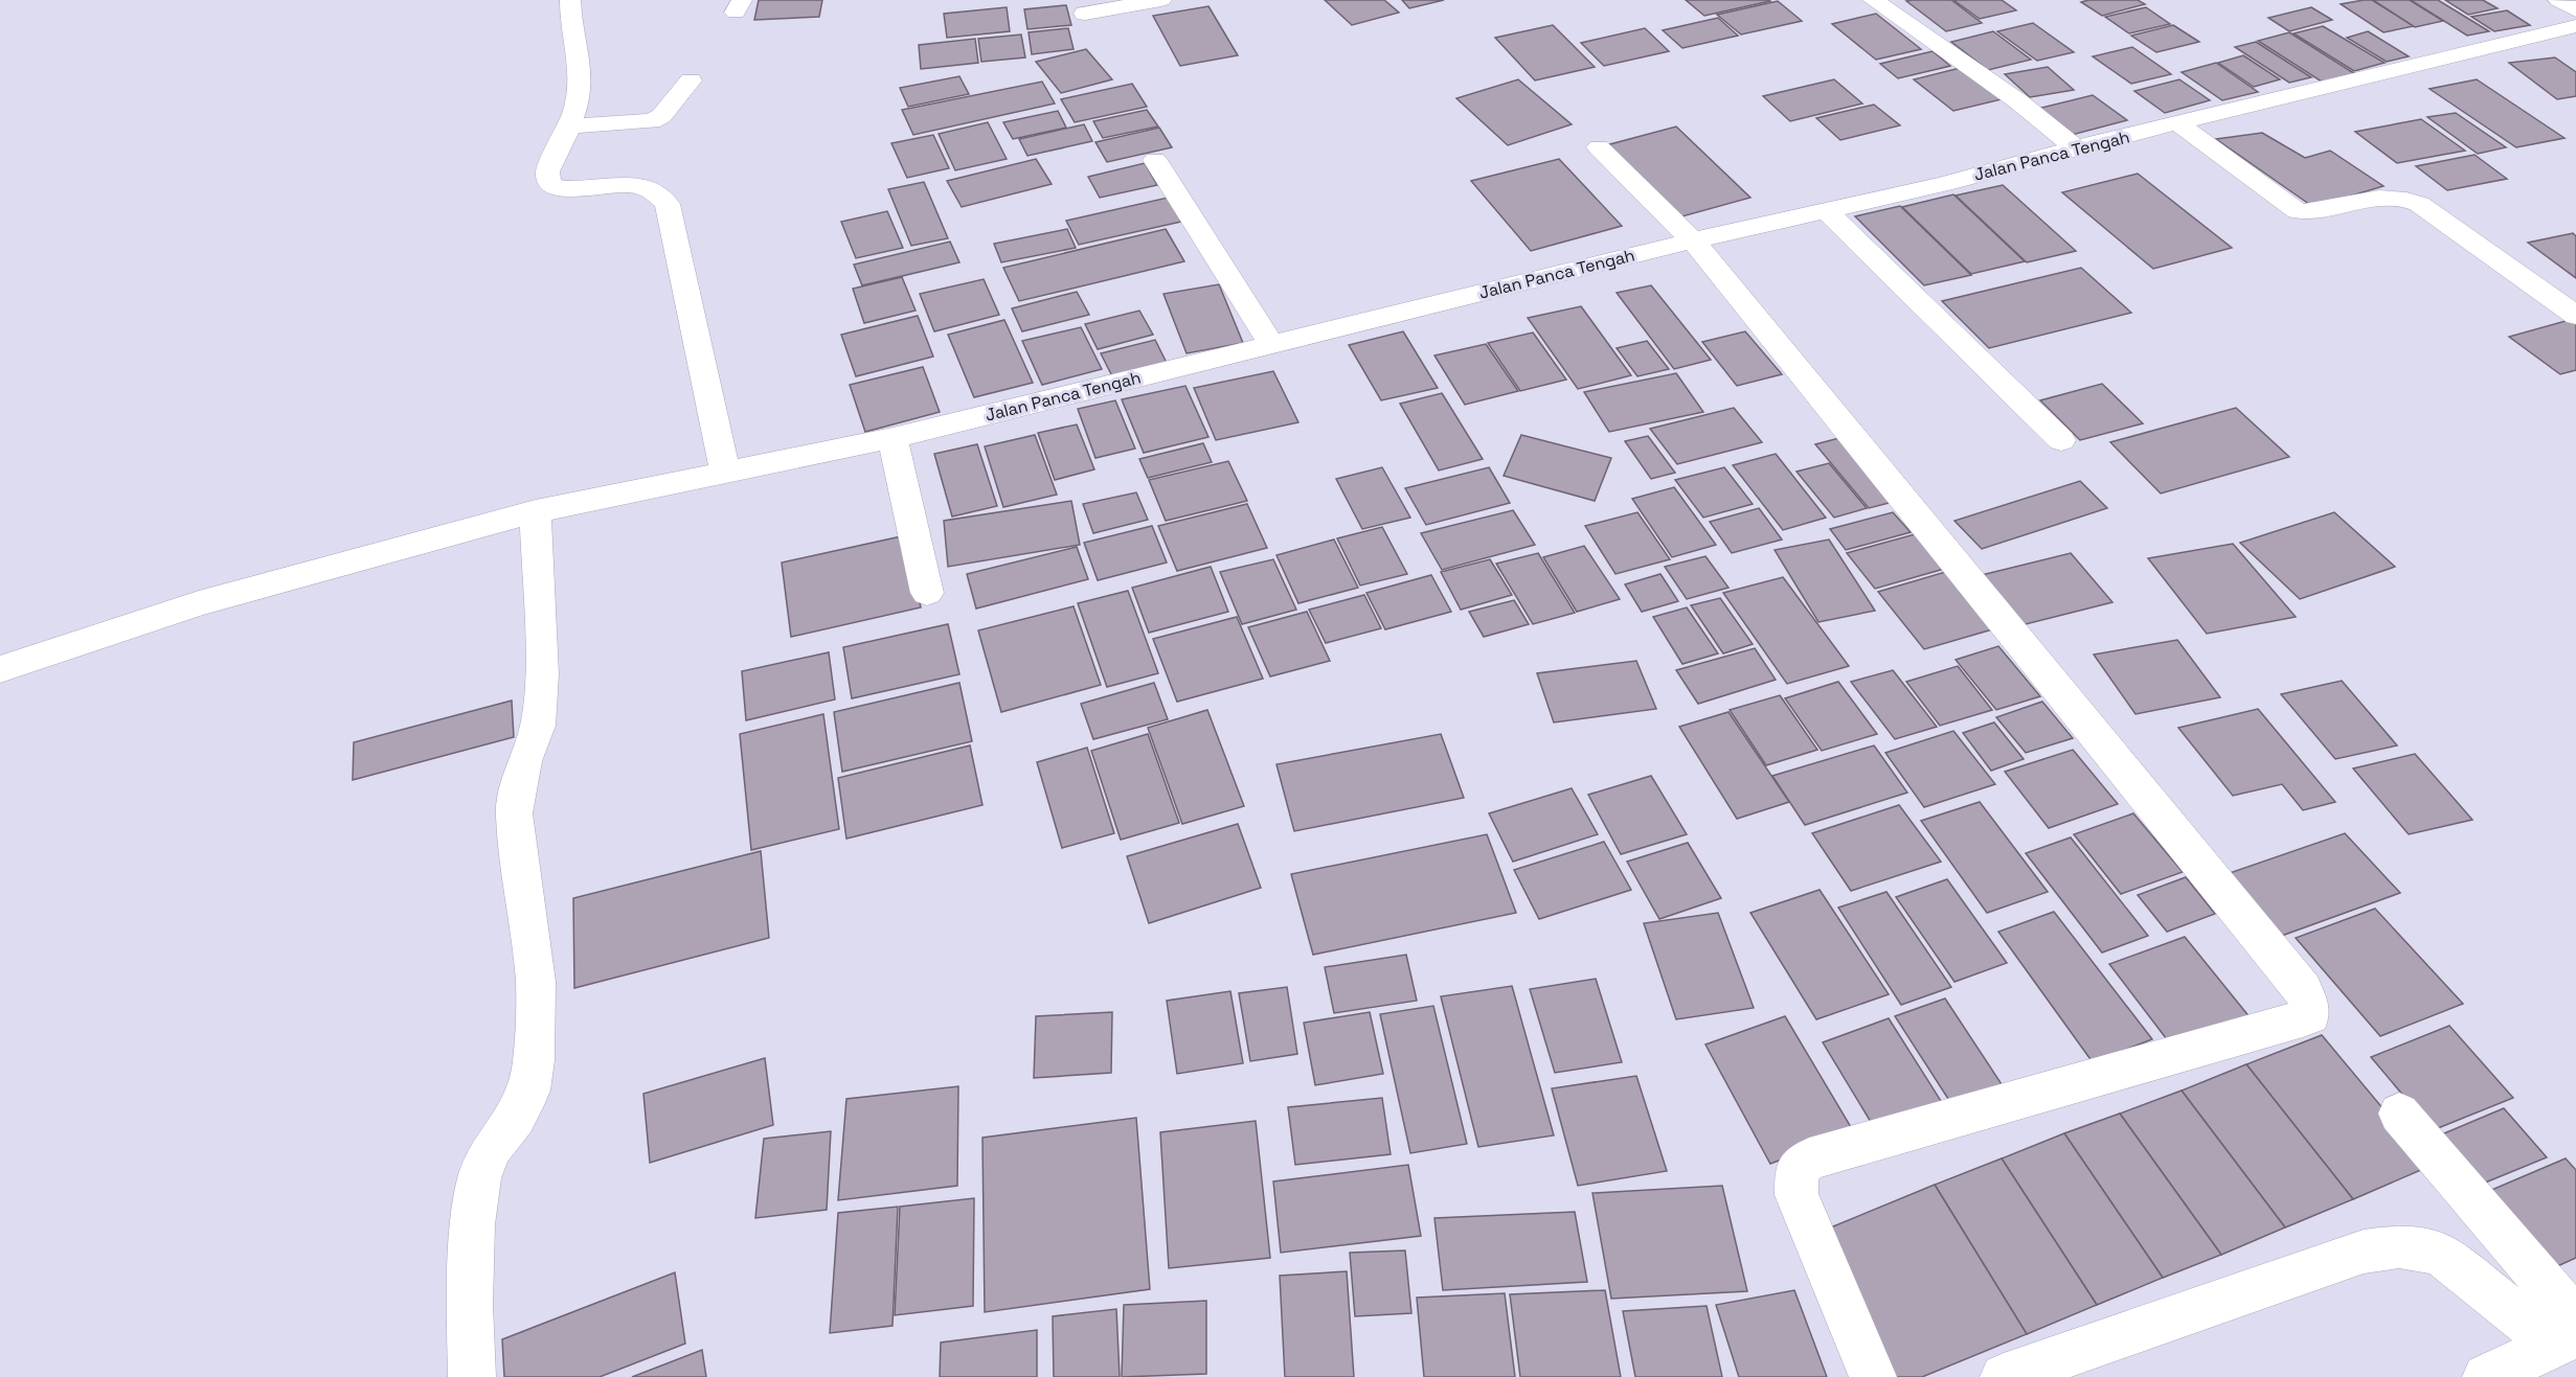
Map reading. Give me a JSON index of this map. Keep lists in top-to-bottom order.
{
  "streets": {
    "street": ["Jalan Panca Tengah"]
  }
}
